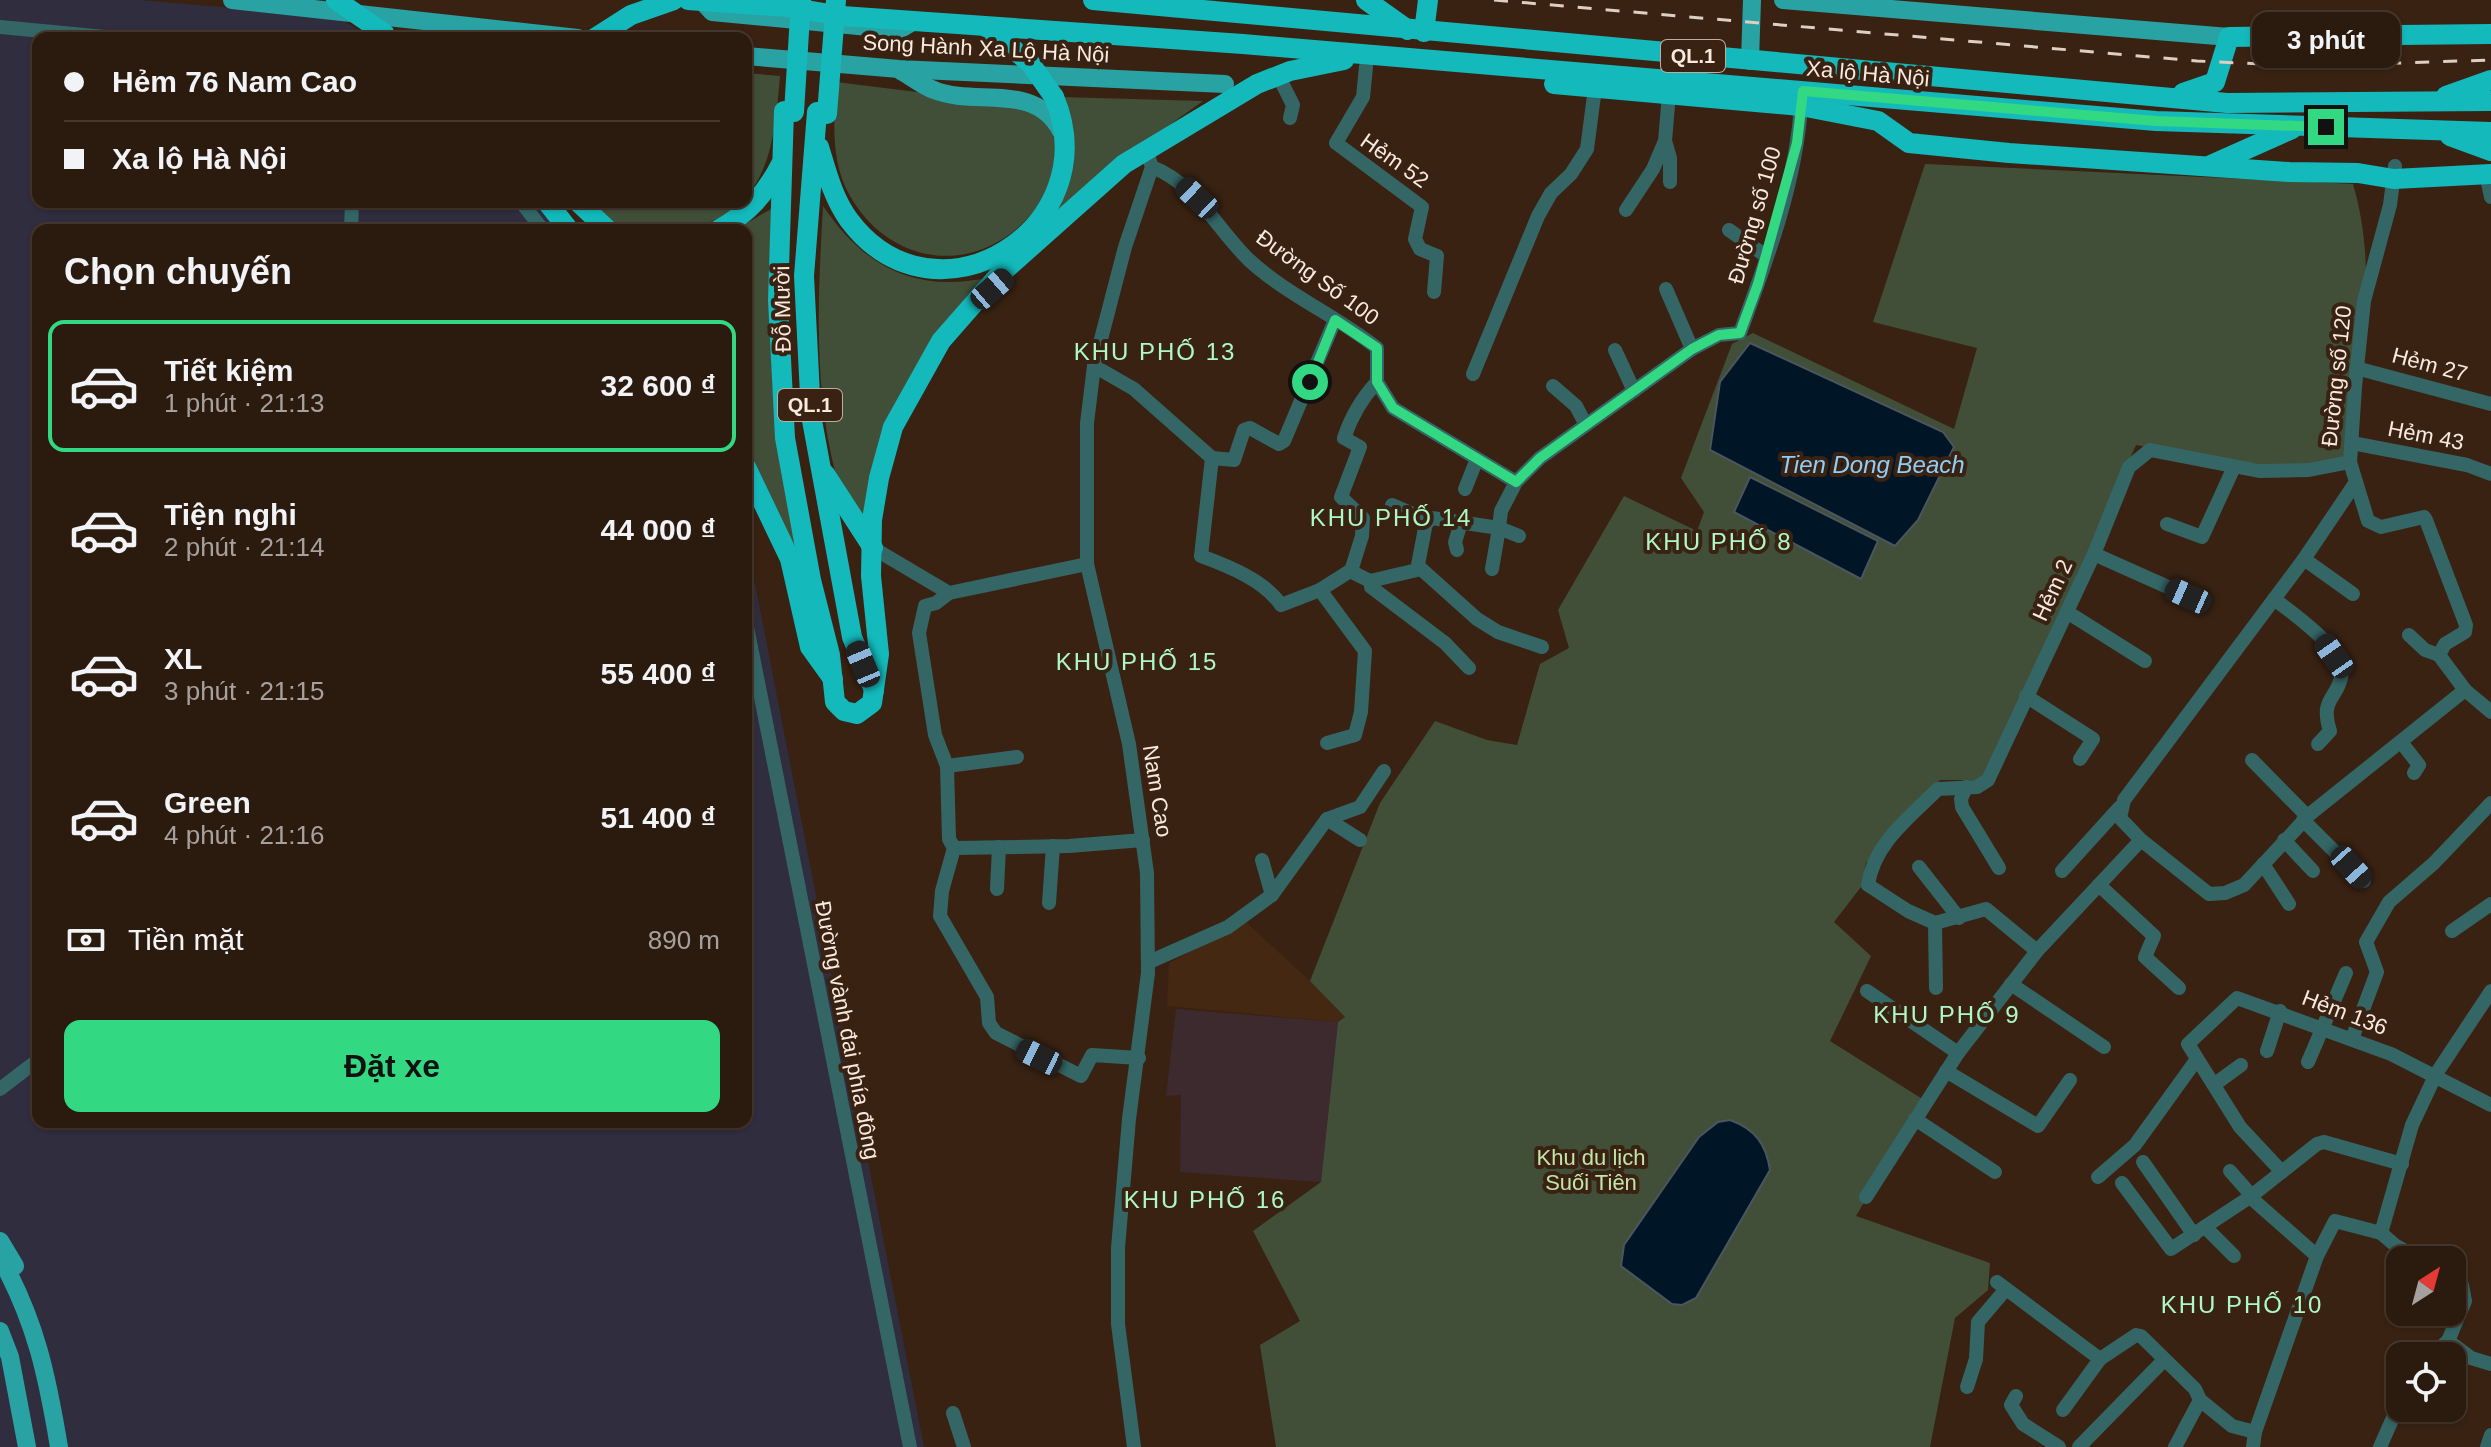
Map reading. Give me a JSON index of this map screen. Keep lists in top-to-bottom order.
{
  "streets": {
    "highway": ["QL.1", "Xa lộ Hà Nội", "Đỗ Mười"],
    "main road": ["Song Hành Xa Lộ Hà Nội"],
    "street": [
      "Hẻm 52",
      "Đường số 100",
      "Đường Số 100",
      "Hẻm 27",
      "Đường số 120",
      "Hẻm 43",
      "Hẻm 2",
      "Nam Cao",
      "Hẻm 136",
      "Đường vành đai phía đông"
    ]
  },
  "crossings": [
    ["QL.1", "Xa lộ Hà Nội"],
    ["QL.1", "Đỗ Mười"],
    ["Xa lộ Hà Nội", "Hẻm 52"],
    ["Xa lộ Hà Nội", "Đường số 100"],
    ["Xa lộ Hà Nội", "Đường số 120"],
    ["Đường Số 100", "Nam Cao"],
    ["Hẻm 27", "Đường số 120"],
    ["Đường số 120", "Hẻm 43"],
    ["Đường số 120", "Hẻm 2"]
  ],
  "districts": [
    "KHU PHỐ 13",
    "KHU PHỐ 14",
    "KHU PHỐ 8",
    "KHU PHỐ 15",
    "KHU PHỐ 9",
    "KHU PHỐ 16",
    "KHU PHỐ 10"
  ],
  "water": ["Tien Dong Beach"],
  "parks": ["Khu du lịch Suối Tiên"],
  "north": "top right",
  "page": {
    "bubble": "3 phút",
    "banner": ["Hẻm 76 Nam Cao", "Xa lộ Hà Nội"],
    "heading": "Chọn chuyến",
    "list": [
      {
        "name": "Tiết kiệm",
        "note": "1 phút · 21:13",
        "value": "32 600 ₫"
      },
      {
        "name": "Tiện nghi",
        "note": "2 phút · 21:14",
        "value": "44 000 ₫"
      },
      {
        "name": "XL",
        "note": "3 phút · 21:15",
        "value": "55 400 ₫"
      },
      {
        "name": "Green",
        "note": "4 phút · 21:16",
        "value": "51 400 ₫"
      }
    ],
    "pay": ["Tiền mặt", "890 m"],
    "buttons": "Đặt xe"
  }
}
